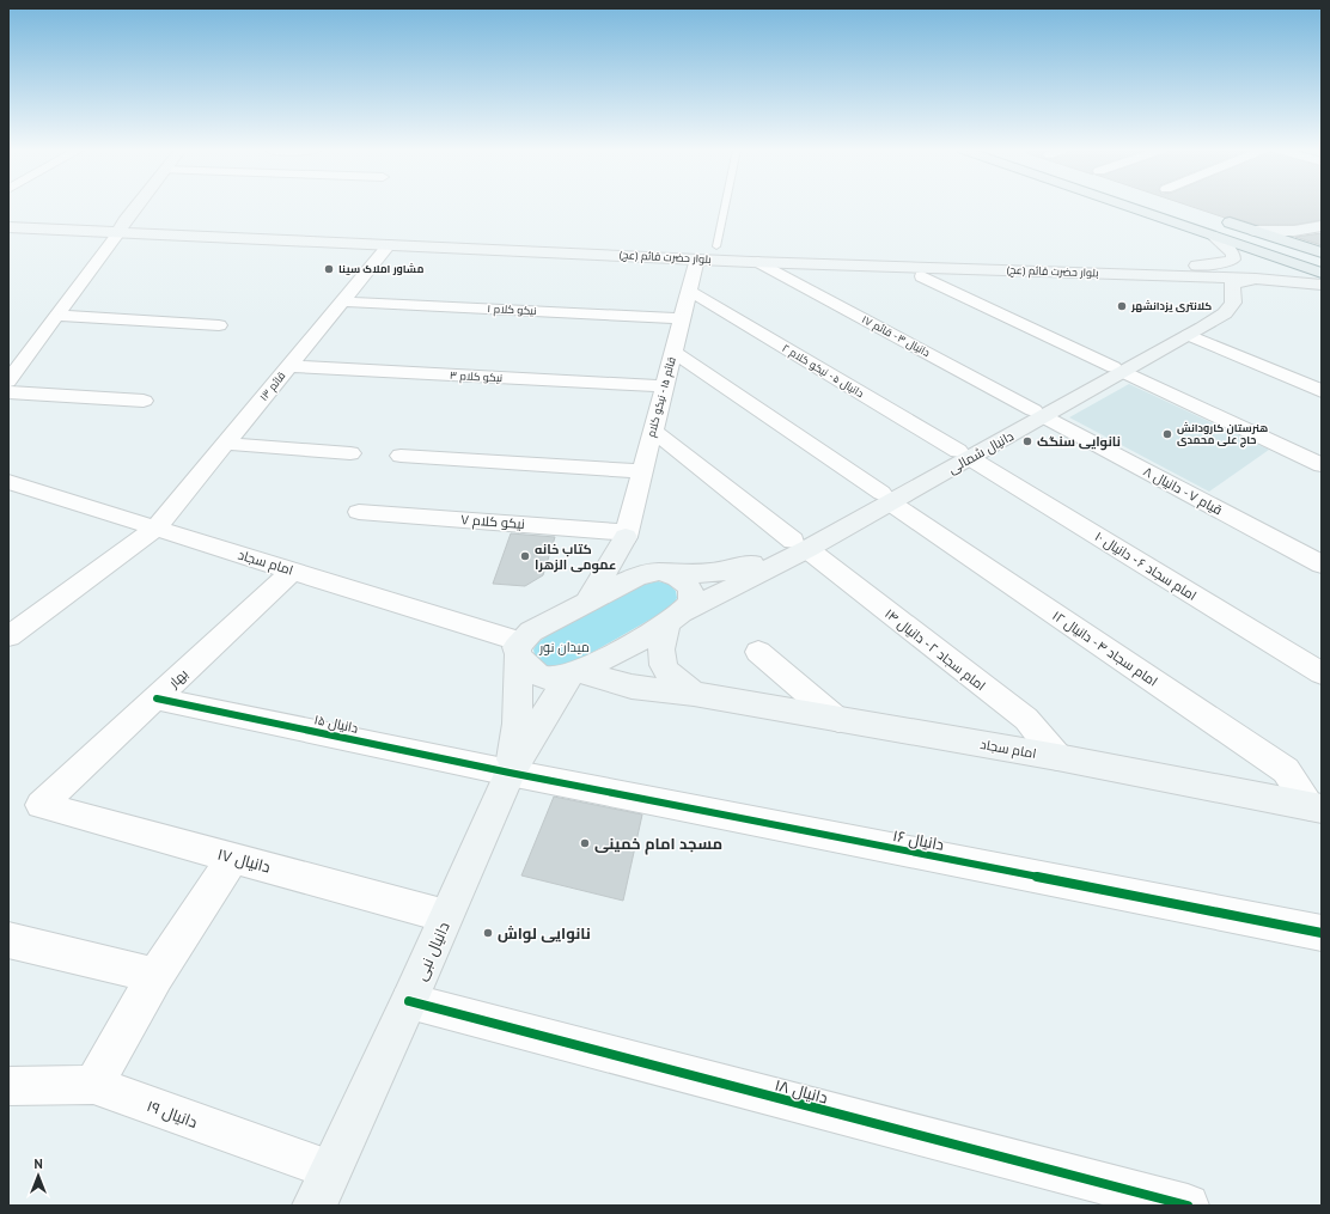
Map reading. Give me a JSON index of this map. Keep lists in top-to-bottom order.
{
  "streets": {
    "main road": [
      "بلوار حضرت قائم (عج)",
      "دانیال شمالی",
      "امام سجاد",
      "دانیال نبی"
    ],
    "street": [
      "نیکو کلام ۱",
      "دانیال ۳ - قائم ۱۷",
      "دانیال ۵ - نیکو کلام ۲",
      "نیکو کلام ۳",
      "قائم ۱۳",
      "قائم ۱۵ - نیکو کلام",
      "قیام ۷ - دانیال ۸",
      "نیکو کلام ٧",
      "امام سجاد ۶ - دانیال ۱۰",
      "امام سجاد ۴ - دانیال ۱۲",
      "امام سجاد ۲ - دانیال ۱۴",
      "بهار",
      "دانیال ۱۵",
      "دانیال ۱۶",
      "دانیال ۱۷",
      "دانیال ۱۸",
      "دانیال ۱۹"
    ]
  },
  "crossings": [
    ["بلوار حضرت قائم (عج)", "دانیال ۳ - قائم ۱۷"],
    ["بلوار حضرت قائم (عج)", "قائم ۱۳"],
    ["بلوار حضرت قائم (عج)", "قائم ۱۵ - نیکو کلام"],
    ["بلوار حضرت قائم (عج)", "دانیال شمالی"],
    ["نیکو کلام ۱", "قائم ۱۳"],
    ["نیکو کلام ۱", "قائم ۱۵ - نیکو کلام"],
    ["دانیال ۳ - قائم ۱۷", "دانیال شمالی"],
    ["دانیال ۳ - قائم ۱۷", "قیام ۷ - دانیال ۸"],
    ["دانیال ۵ - نیکو کلام ۲", "قائم ۱۵ - نیکو کلام"],
    ["دانیال ۵ - نیکو کلام ۲", "دانیال شمالی"],
    ["دانیال ۵ - نیکو کلام ۲", "امام سجاد ۶ - دانیال ۱۰"],
    ["نیکو کلام ۳", "قائم ۱۳"],
    ["نیکو کلام ۳", "قائم ۱۵ - نیکو کلام"],
    ["قائم ۱۳", "امام سجاد"],
    ["قائم ۱۵ - نیکو کلام", "نیکو کلام ٧"],
    ["قائم ۱۵ - نیکو کلام", "امام سجاد ۴ - دانیال ۱۲"],
    ["قائم ۱۵ - نیکو کلام", "امام سجاد ۲ - دانیال ۱۴"],
    ["دانیال شمالی", "قیام ۷ - دانیال ۸"],
    ["دانیال شمالی", "امام سجاد"],
    ["دانیال شمالی", "امام سجاد ۶ - دانیال ۱۰"],
    ["دانیال شمالی", "امام سجاد ۴ - دانیال ۱۲"],
    ["دانیال شمالی", "امام سجاد ۲ - دانیال ۱۴"],
    ["امام سجاد", "امام سجاد ۴ - دانیال ۱۲"],
    ["امام سجاد", "امام سجاد ۲ - دانیال ۱۴"],
    ["امام سجاد", "بهار"],
    ["امام سجاد", "دانیال نبی"],
    ["بهار", "دانیال ۱۵"],
    ["بهار", "دانیال ۱۷"],
    ["دانیال ۱۵", "دانیال ۱۶"],
    ["دانیال ۱۵", "دانیال نبی"],
    ["دانیال ۱۶", "دانیال نبی"],
    ["دانیال ۱۷", "دانیال نبی"],
    ["دانیال نبی", "دانیال ۱۸"],
    ["دانیال نبی", "دانیال ۱۹"]
  ],
  "parks": ["میدان نور"],
  "places": [
    "مشاور املاک سینا",
    "کلانتری یزدانشهر",
    "هنرستان کارودانش حاج علی محمدی",
    "نانوایی سنگک",
    "کتاب خانه عمومی الزهرا",
    "مسجد امام خمینی",
    "نانوایی لواش"
  ],
  "north": "top"
}
